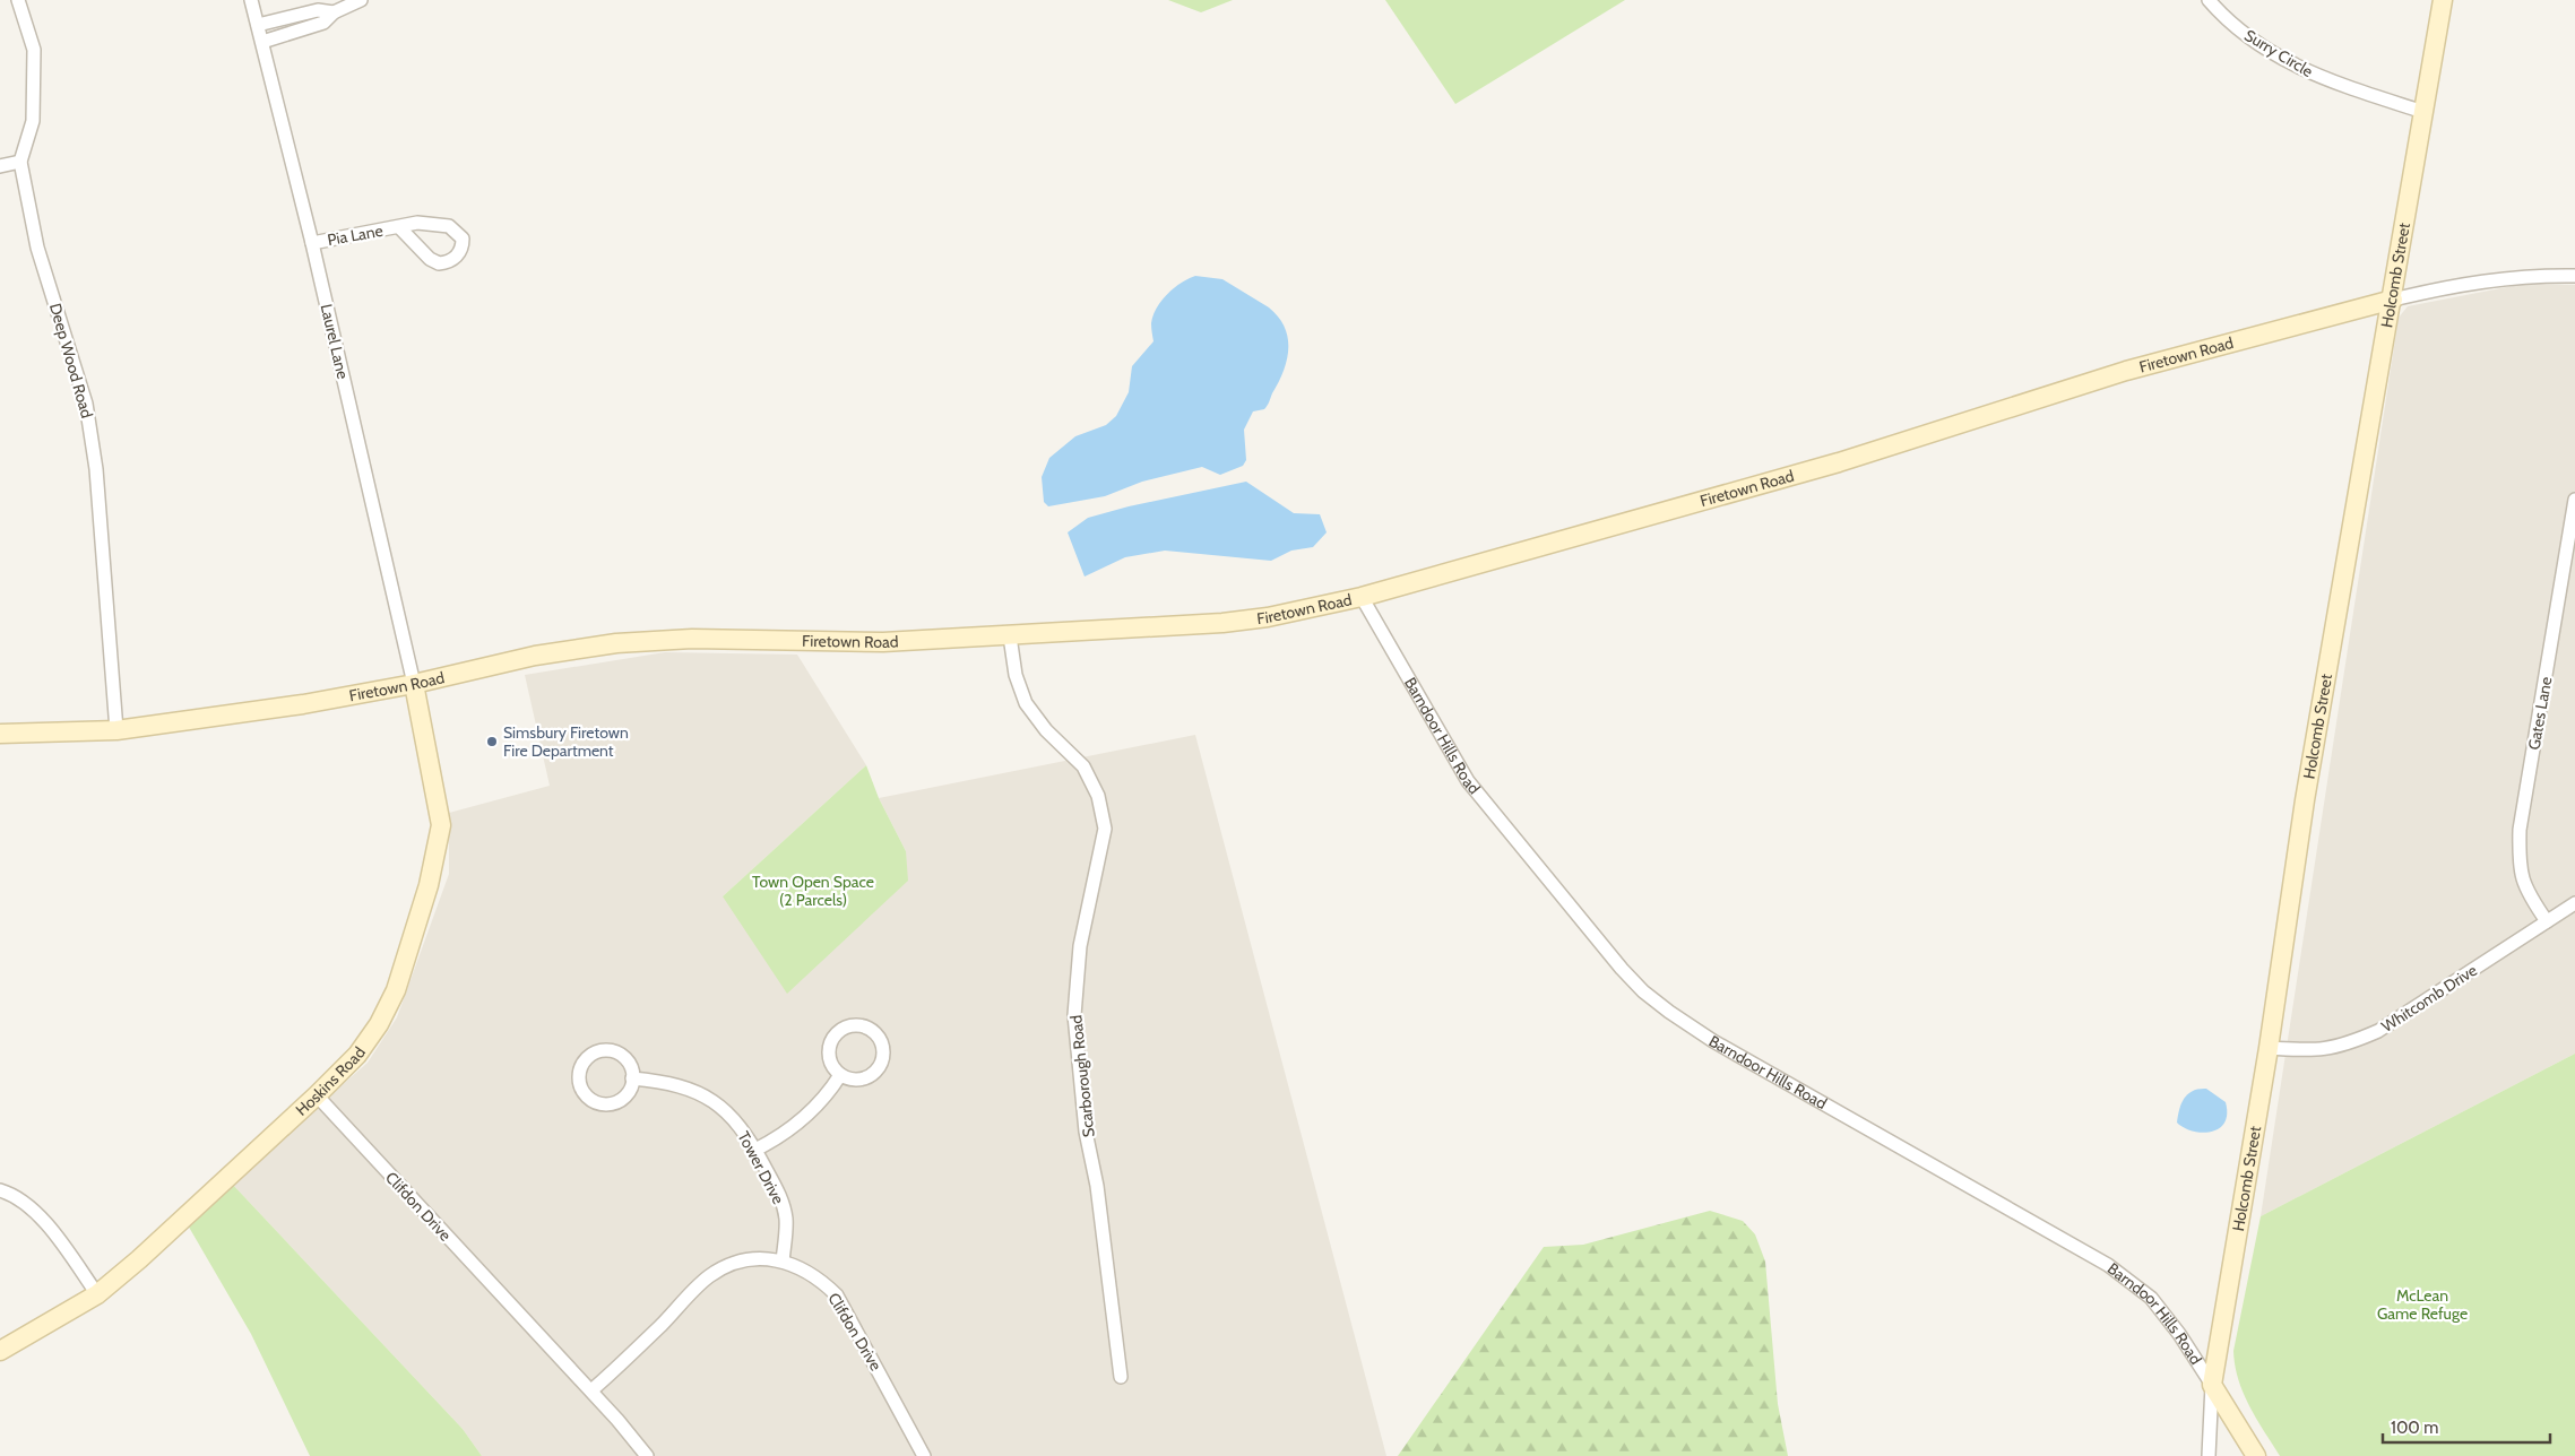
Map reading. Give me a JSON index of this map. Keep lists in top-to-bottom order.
{
  "streets": {
    "street": [
      "Surry Circle",
      "Pia Lane",
      "Holcomb Street",
      "Laurel Lane",
      "Firetown Road",
      "Deep Wood Road",
      "Gates Lane",
      "Barndoor Hills Road",
      "Whitcomb Drive",
      "Scarborough Road",
      "Hoskins Road",
      "Tower Drive",
      "Clifdon Drive"
    ]
  },
  "crossings": [
    ["Surry Circle", "Holcomb Street"],
    ["Pia Lane", "Laurel Lane"],
    ["Holcomb Street", "Firetown Road"],
    ["Holcomb Street", "Barndoor Hills Road"],
    ["Holcomb Street", "Whitcomb Drive"],
    ["Laurel Lane", "Firetown Road"],
    ["Laurel Lane", "Hoskins Road"],
    ["Firetown Road", "Deep Wood Road"],
    ["Firetown Road", "Barndoor Hills Road"],
    ["Firetown Road", "Scarborough Road"],
    ["Firetown Road", "Hoskins Road"],
    ["Gates Lane", "Whitcomb Drive"],
    ["Hoskins Road", "Clifdon Drive"],
    ["Tower Drive", "Clifdon Drive"]
  ],
  "parks": ["Town Open Space (2 Parcels)", "McLean Game Refuge"],
  "places": ["Simsbury Firetown Fire Department"],
  "scale_bar": "100 m"
}
